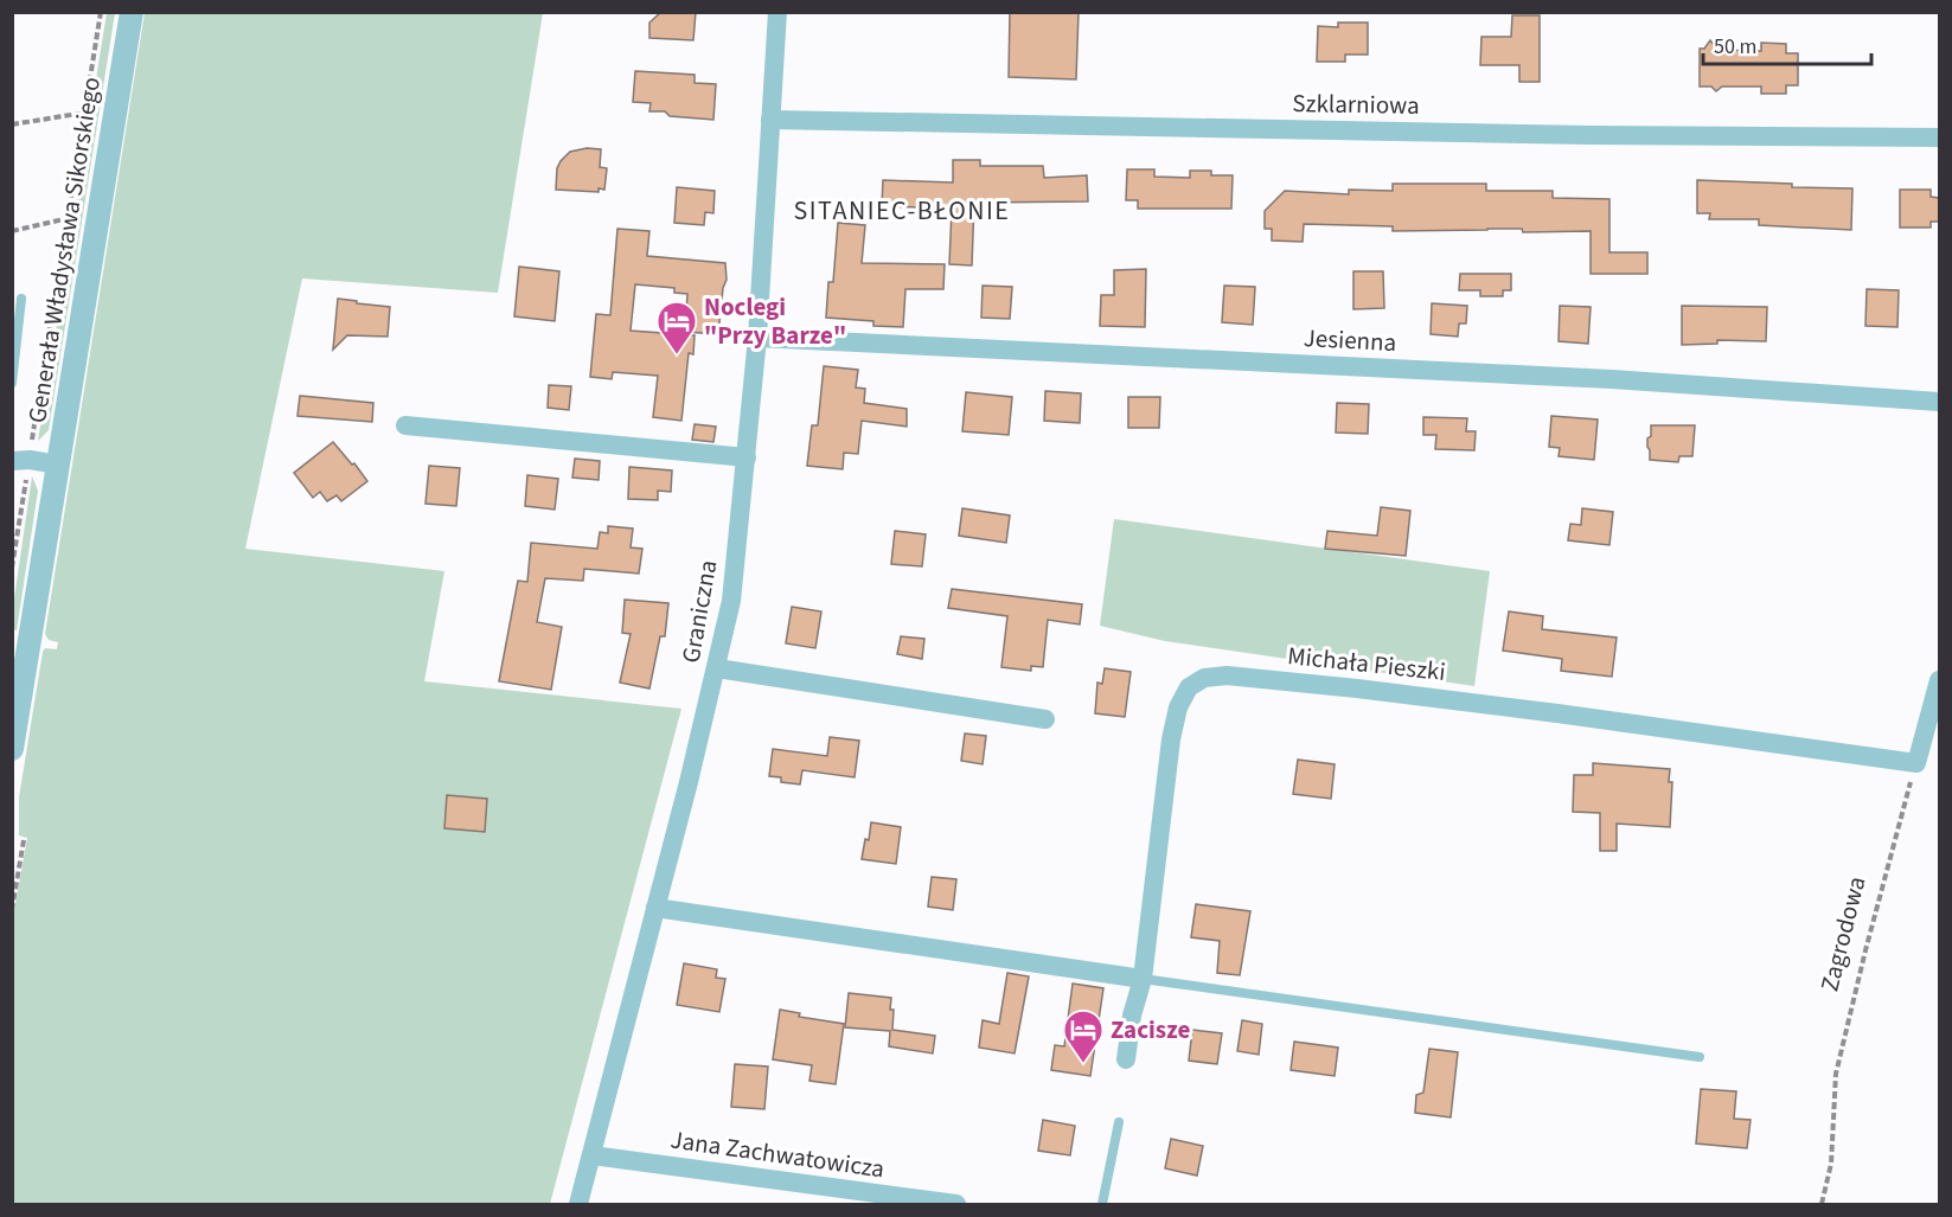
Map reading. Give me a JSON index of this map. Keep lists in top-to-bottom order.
{
  "streets": {
    "street": [
      "Szklarniowa",
      "Generała Władysława Sikorskiego",
      "Jesienna",
      "Graniczna",
      "Michała Pieszki",
      "Jana Zachwatowicza"
    ],
    "path": ["Zagrodowa"]
  },
  "crossings": [
    ["Szklarniowa", "Graniczna"],
    ["Jesienna", "Graniczna"],
    ["Graniczna", "Jana Zachwatowicza"],
    ["Michała Pieszki", "Zagrodowa"]
  ],
  "districts": ["SITANIEC-BŁONIE"],
  "places": {
    "hotel": ["Noclegi \"Przy Barze\"", "Zacisze"]
  },
  "scale_bar": "50 m"
}
